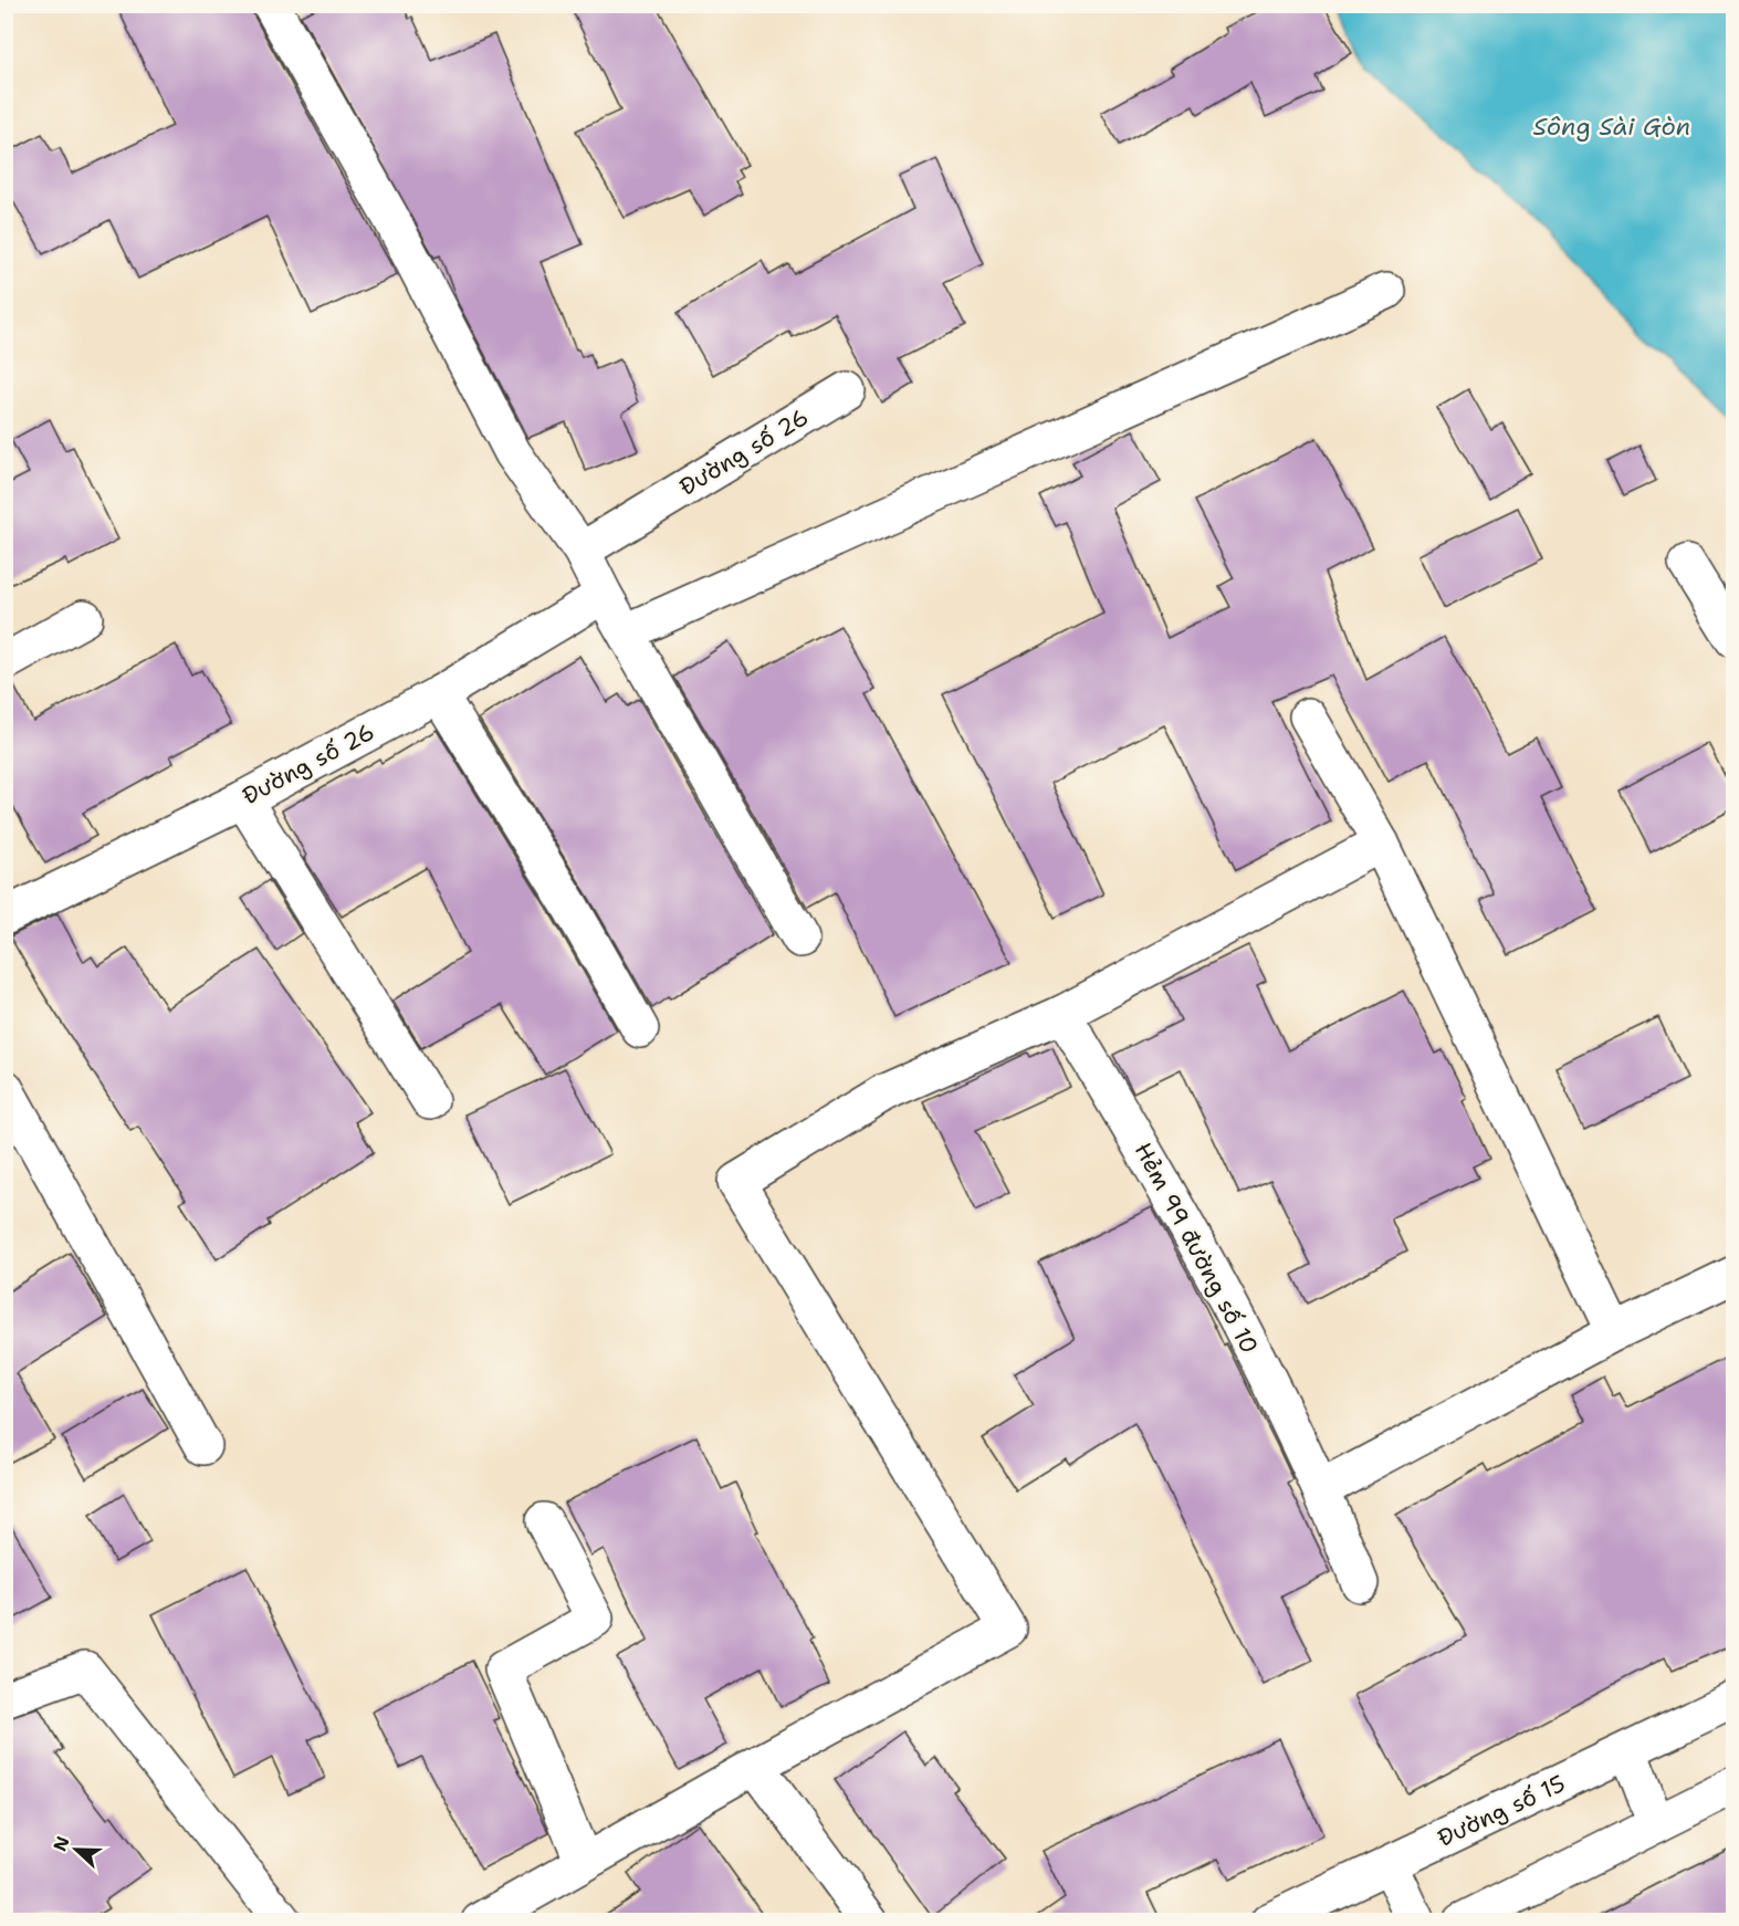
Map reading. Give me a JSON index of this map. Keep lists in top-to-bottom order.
{
  "streets": {
    "street": ["Đường số 26", "Hẻm 99 đường số 10", "Đường số 15"]
  },
  "water": ["Sông Sài Gòn"],
  "north": "left"
}
